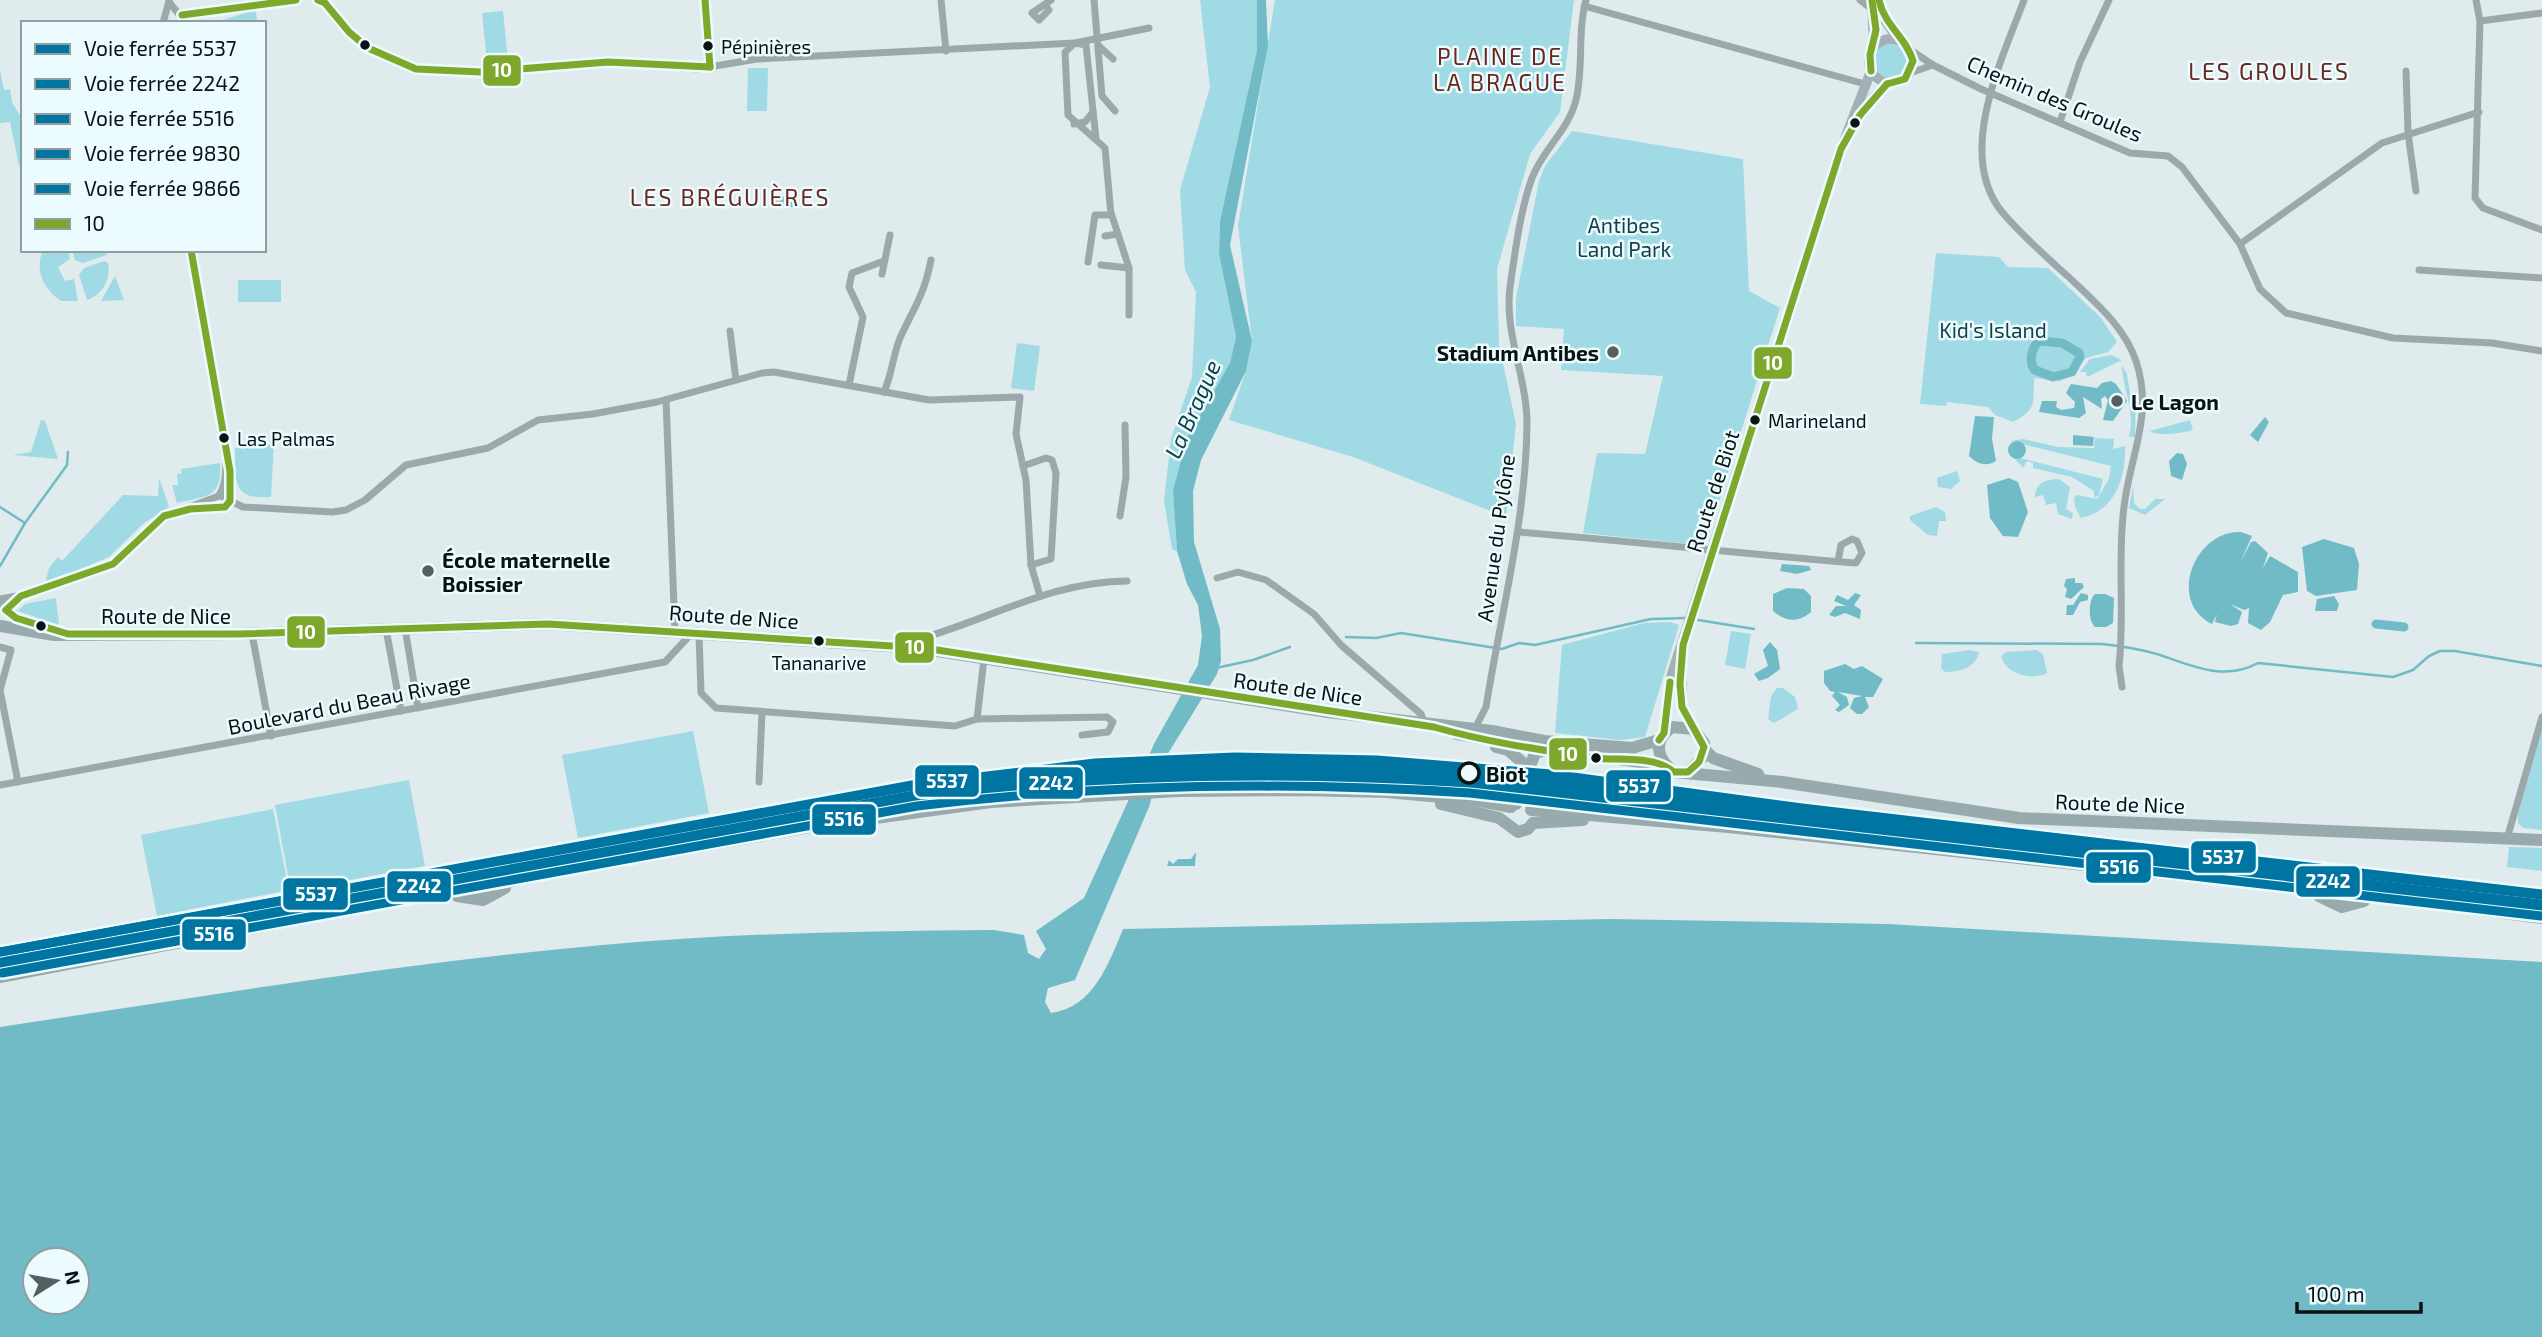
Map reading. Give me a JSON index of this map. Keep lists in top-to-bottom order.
{
  "streets": {
    "main road": ["Route de Biot", "Route de Nice"],
    "street": ["Chemin des Groules", "Avenue du Pylône", "Boulevard du Beau Rivage"]
  },
  "crossings": [
    ["Avenue du Pylône", "Route de Nice"],
    ["Route de Nice", "Boulevard du Beau Rivage"]
  ],
  "districts": ["PLAINE DE LA BRAGUE", "LES GROULES", "LES BRÉGUIÈRES"],
  "water": ["La Brague"],
  "parks": ["Antibes Land Park", "Kid's Island"],
  "places": [
    "Pépinières",
    "Stadium Antibes",
    "Le Lagon",
    "Marineland",
    "Las Palmas",
    "École maternelle Boissier",
    "Tananarive",
    "Biot"
  ],
  "lines": [
    "transit line 10",
    "rail line 5537",
    "rail line 9866",
    "rail line 9830",
    "rail line 2242",
    "rail line 5516"
  ],
  "legend": [
    "Voie ferrée 5537",
    "Voie ferrée 2242",
    "Voie ferrée 5516",
    "Voie ferrée 9830",
    "Voie ferrée 9866",
    "10"
  ],
  "scale_bar": "100 m",
  "north": "right"
}
